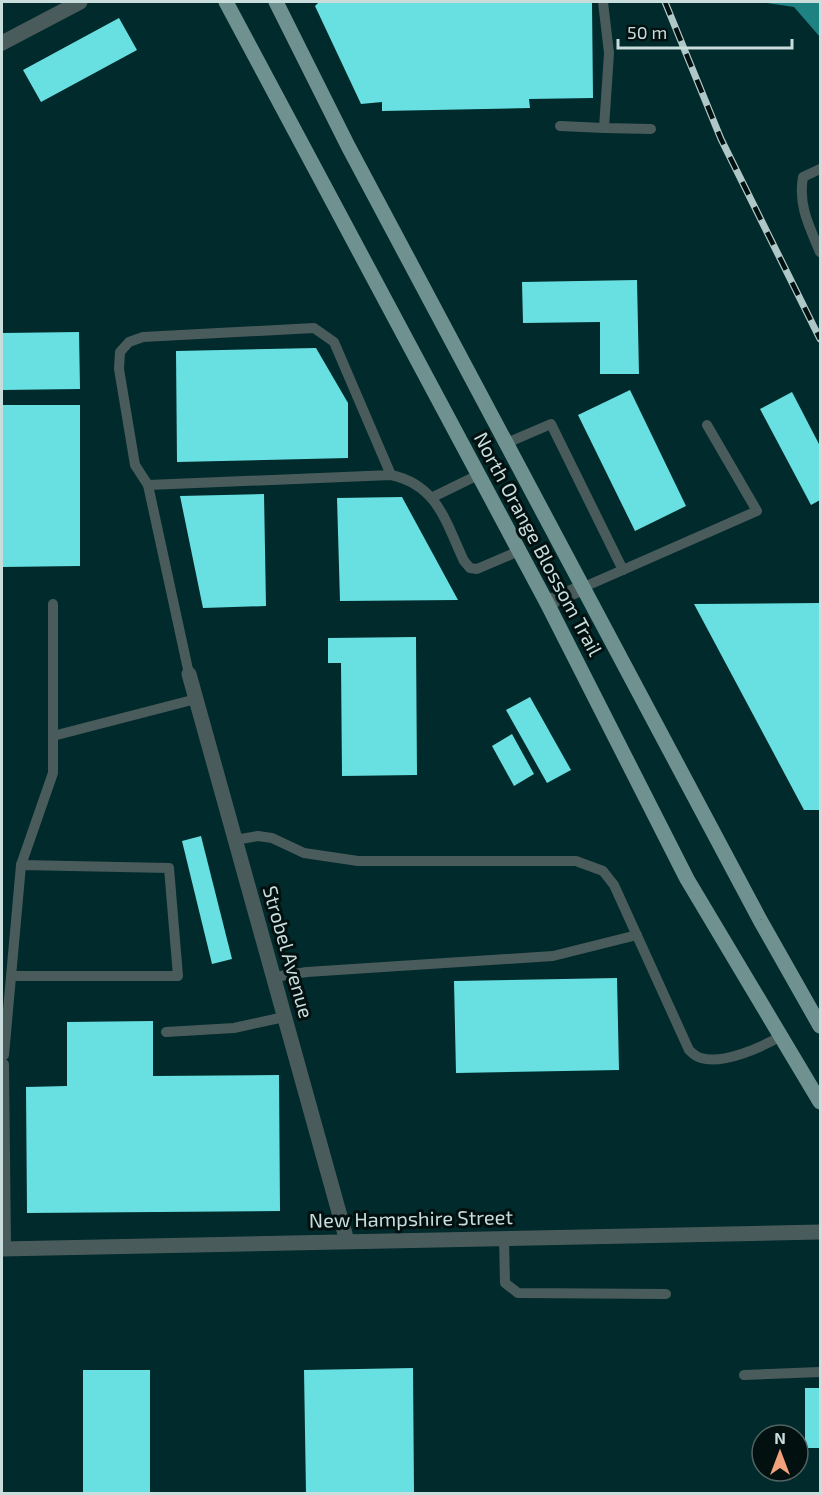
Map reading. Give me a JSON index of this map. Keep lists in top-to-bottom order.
{
  "streets": {
    "main road": ["North Orange Blossom Trail"],
    "street": ["Strobel Avenue", "New Hampshire Street"]
  },
  "crossings": [
    ["Strobel Avenue", "New Hampshire Street"]
  ],
  "scale_bar": "50 m",
  "north": "top"
}
